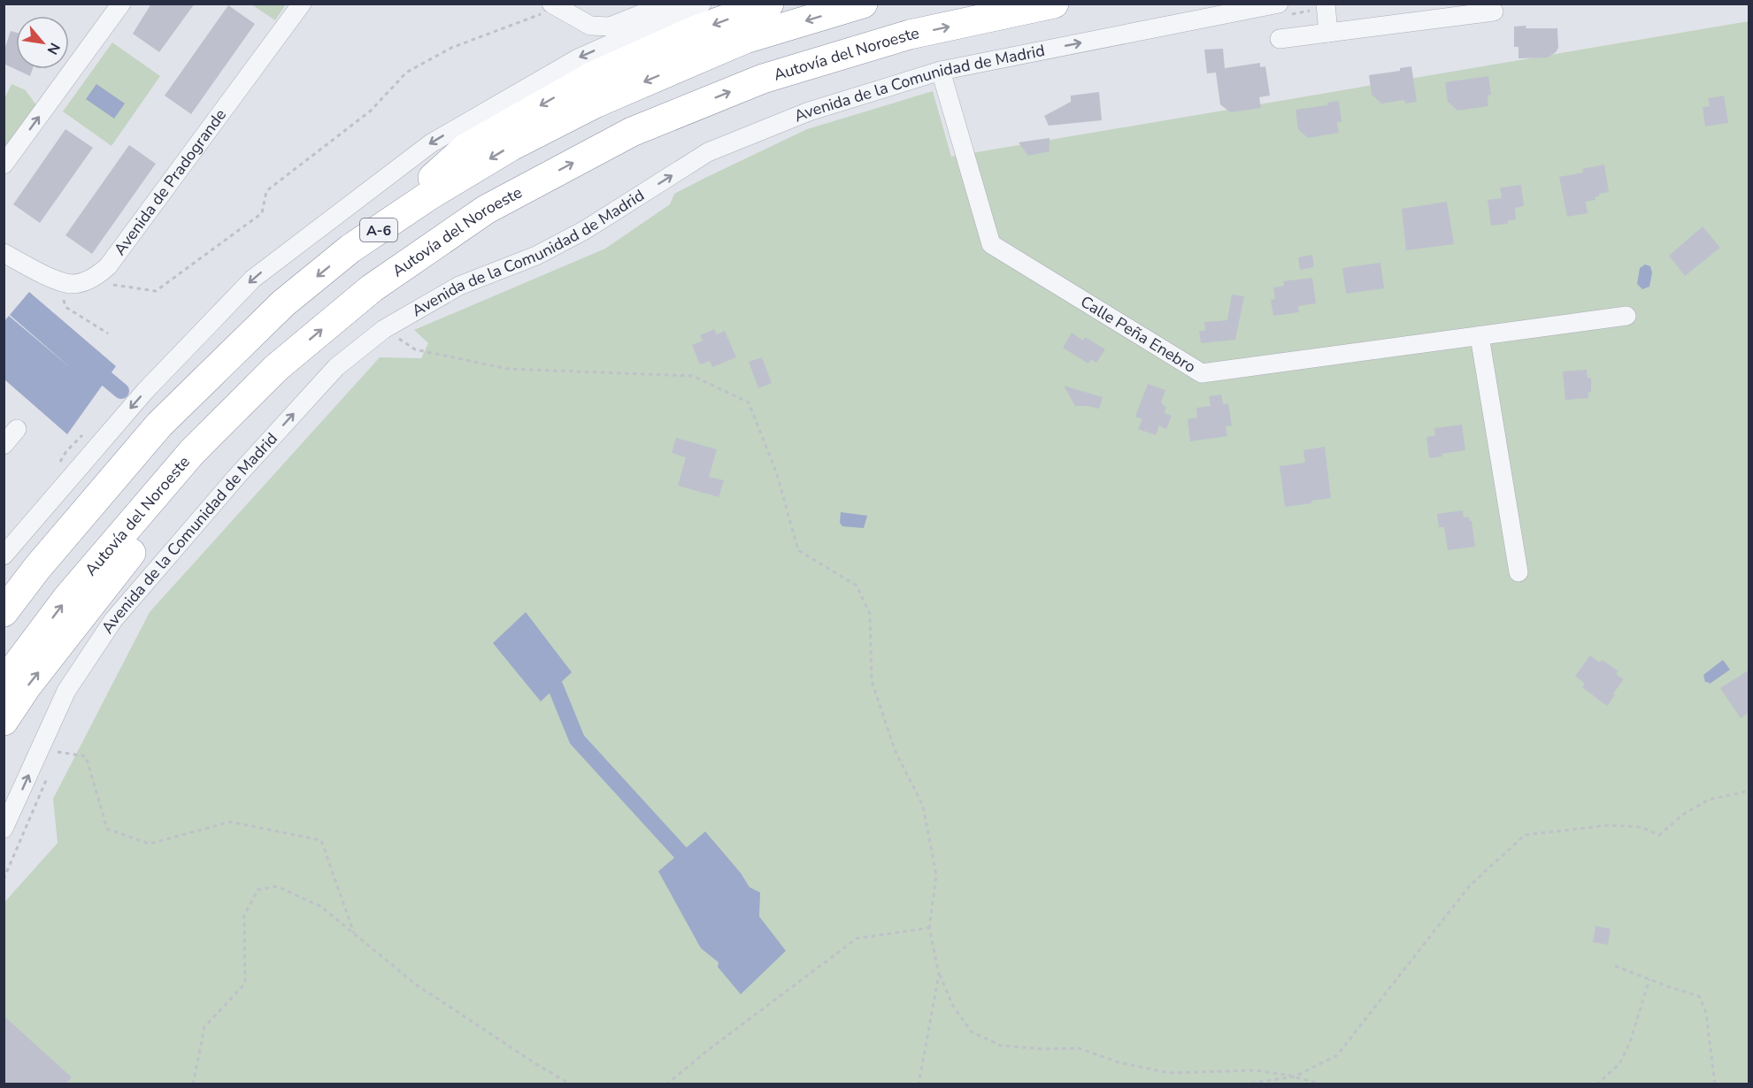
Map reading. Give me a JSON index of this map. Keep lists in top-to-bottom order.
{
  "streets": {
    "highway": ["Autovía del Noroeste", "A-6"],
    "street": ["Avenida de la Comunidad de Madrid", "Avenida de Pradogrande", "Calle Peña Enebro"]
  },
  "crossings": [
    ["Avenida de la Comunidad de Madrid", "Calle Peña Enebro"]
  ],
  "north": "bottom right"
}
